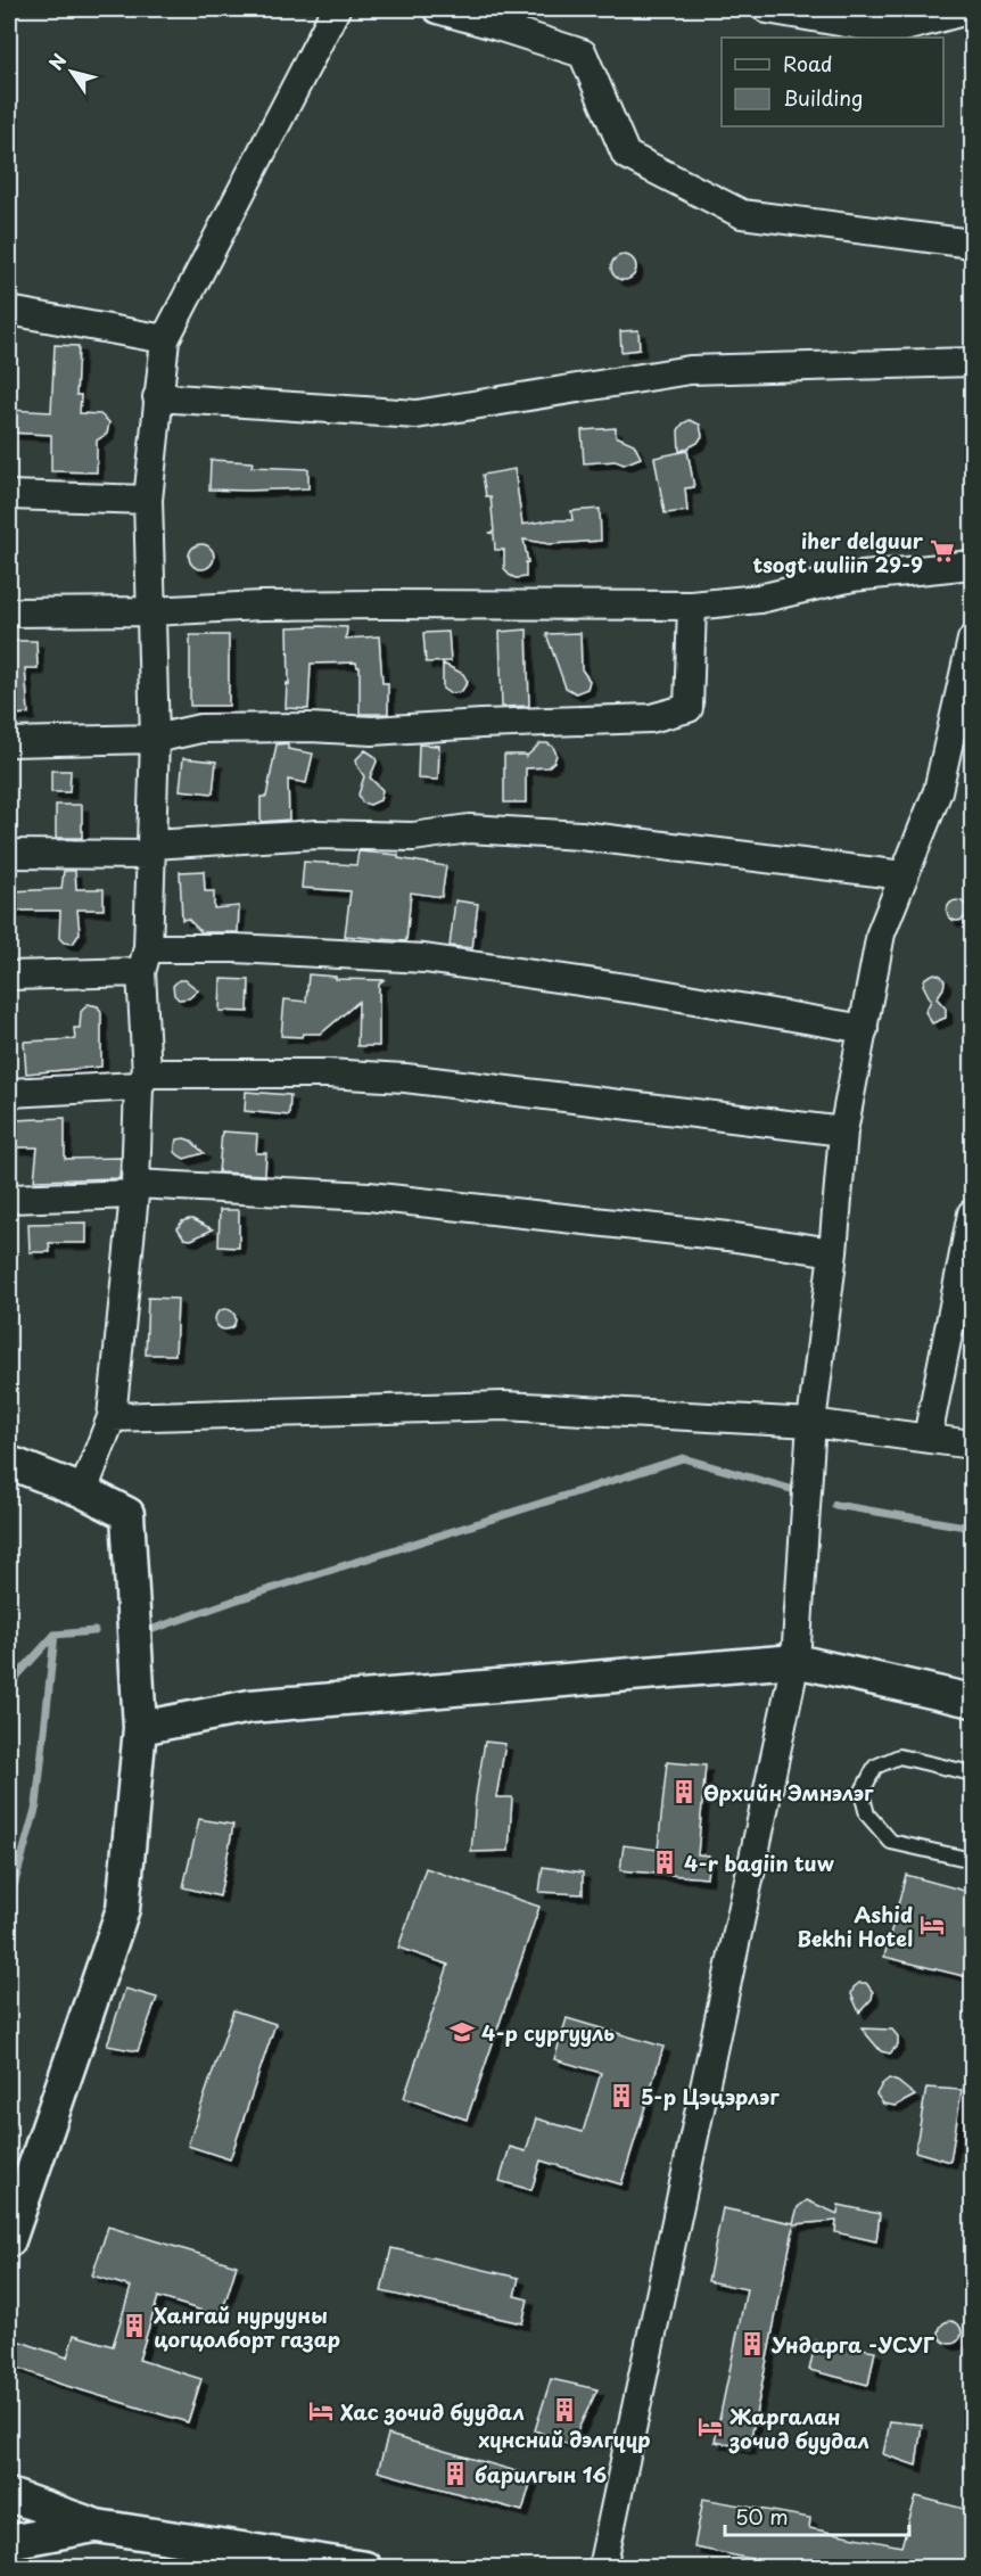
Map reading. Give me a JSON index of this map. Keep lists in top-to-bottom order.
{
  "places": {
    "supermarket": ["iher delguur tsogt uuliin 29-9"],
    "building": [
      "Өрхийн Эмнэлэг",
      "4-r bagiin tuw",
      "5-р Цэцэрлэг",
      "Хангай нурууны цогцолборт газар",
      "Ундарга -УСУГ",
      "хүнсний дэлгүүр",
      "барилгын 16"
    ],
    "hotel": ["Ashid Bekhi Hotel", "Хас зочид буудал", "Жаргалан зочид буудал"],
    "school or university": ["4-р сургууль"]
  },
  "legend": ["Road", "Building"],
  "scale_bar": "50 m",
  "north": "top left"
}
